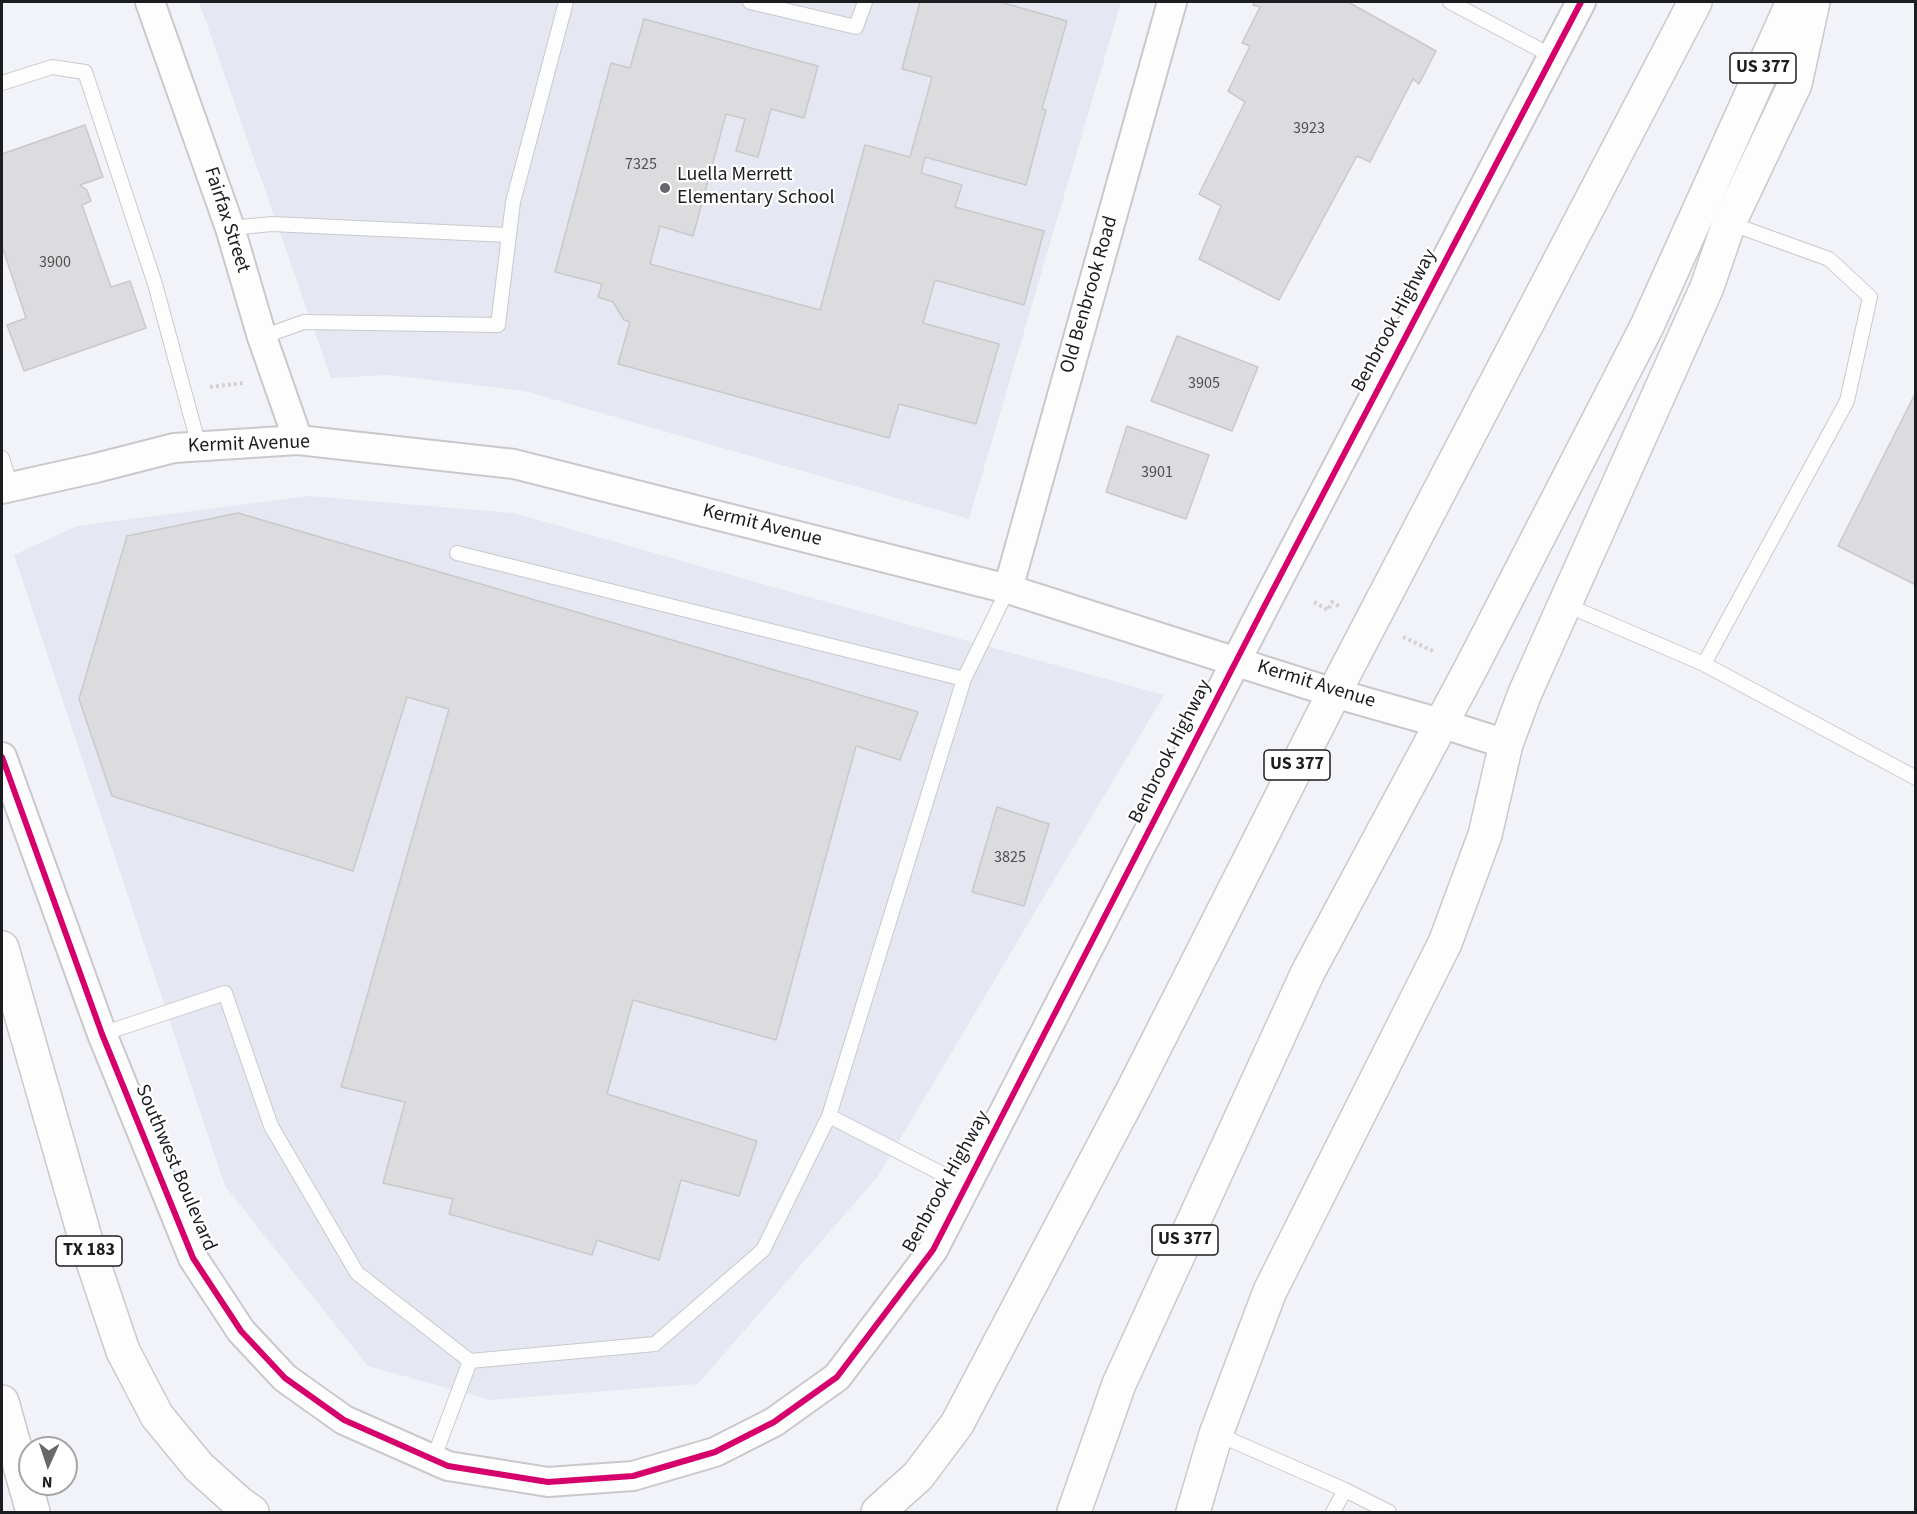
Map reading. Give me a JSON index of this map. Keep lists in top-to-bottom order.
{
  "streets": {
    "main road": ["US 377", "TX 183"],
    "street": [
      "Fairfax Street",
      "Old Benbrook Road",
      "Benbrook Highway",
      "Kermit Avenue",
      "Southwest Boulevard"
    ]
  },
  "crossings": [
    ["US 377", "Kermit Avenue"],
    ["Fairfax Street", "Kermit Avenue"],
    ["Old Benbrook Road", "Kermit Avenue"],
    ["Benbrook Highway", "Kermit Avenue"],
    ["Benbrook Highway", "Southwest Boulevard"]
  ],
  "places": ["Luella Merrett Elementary School"],
  "house_numbers": [
    "3923",
    "7325",
    "3900",
    "3905",
    "3901",
    "3825"
  ],
  "north": "bottom"
}
